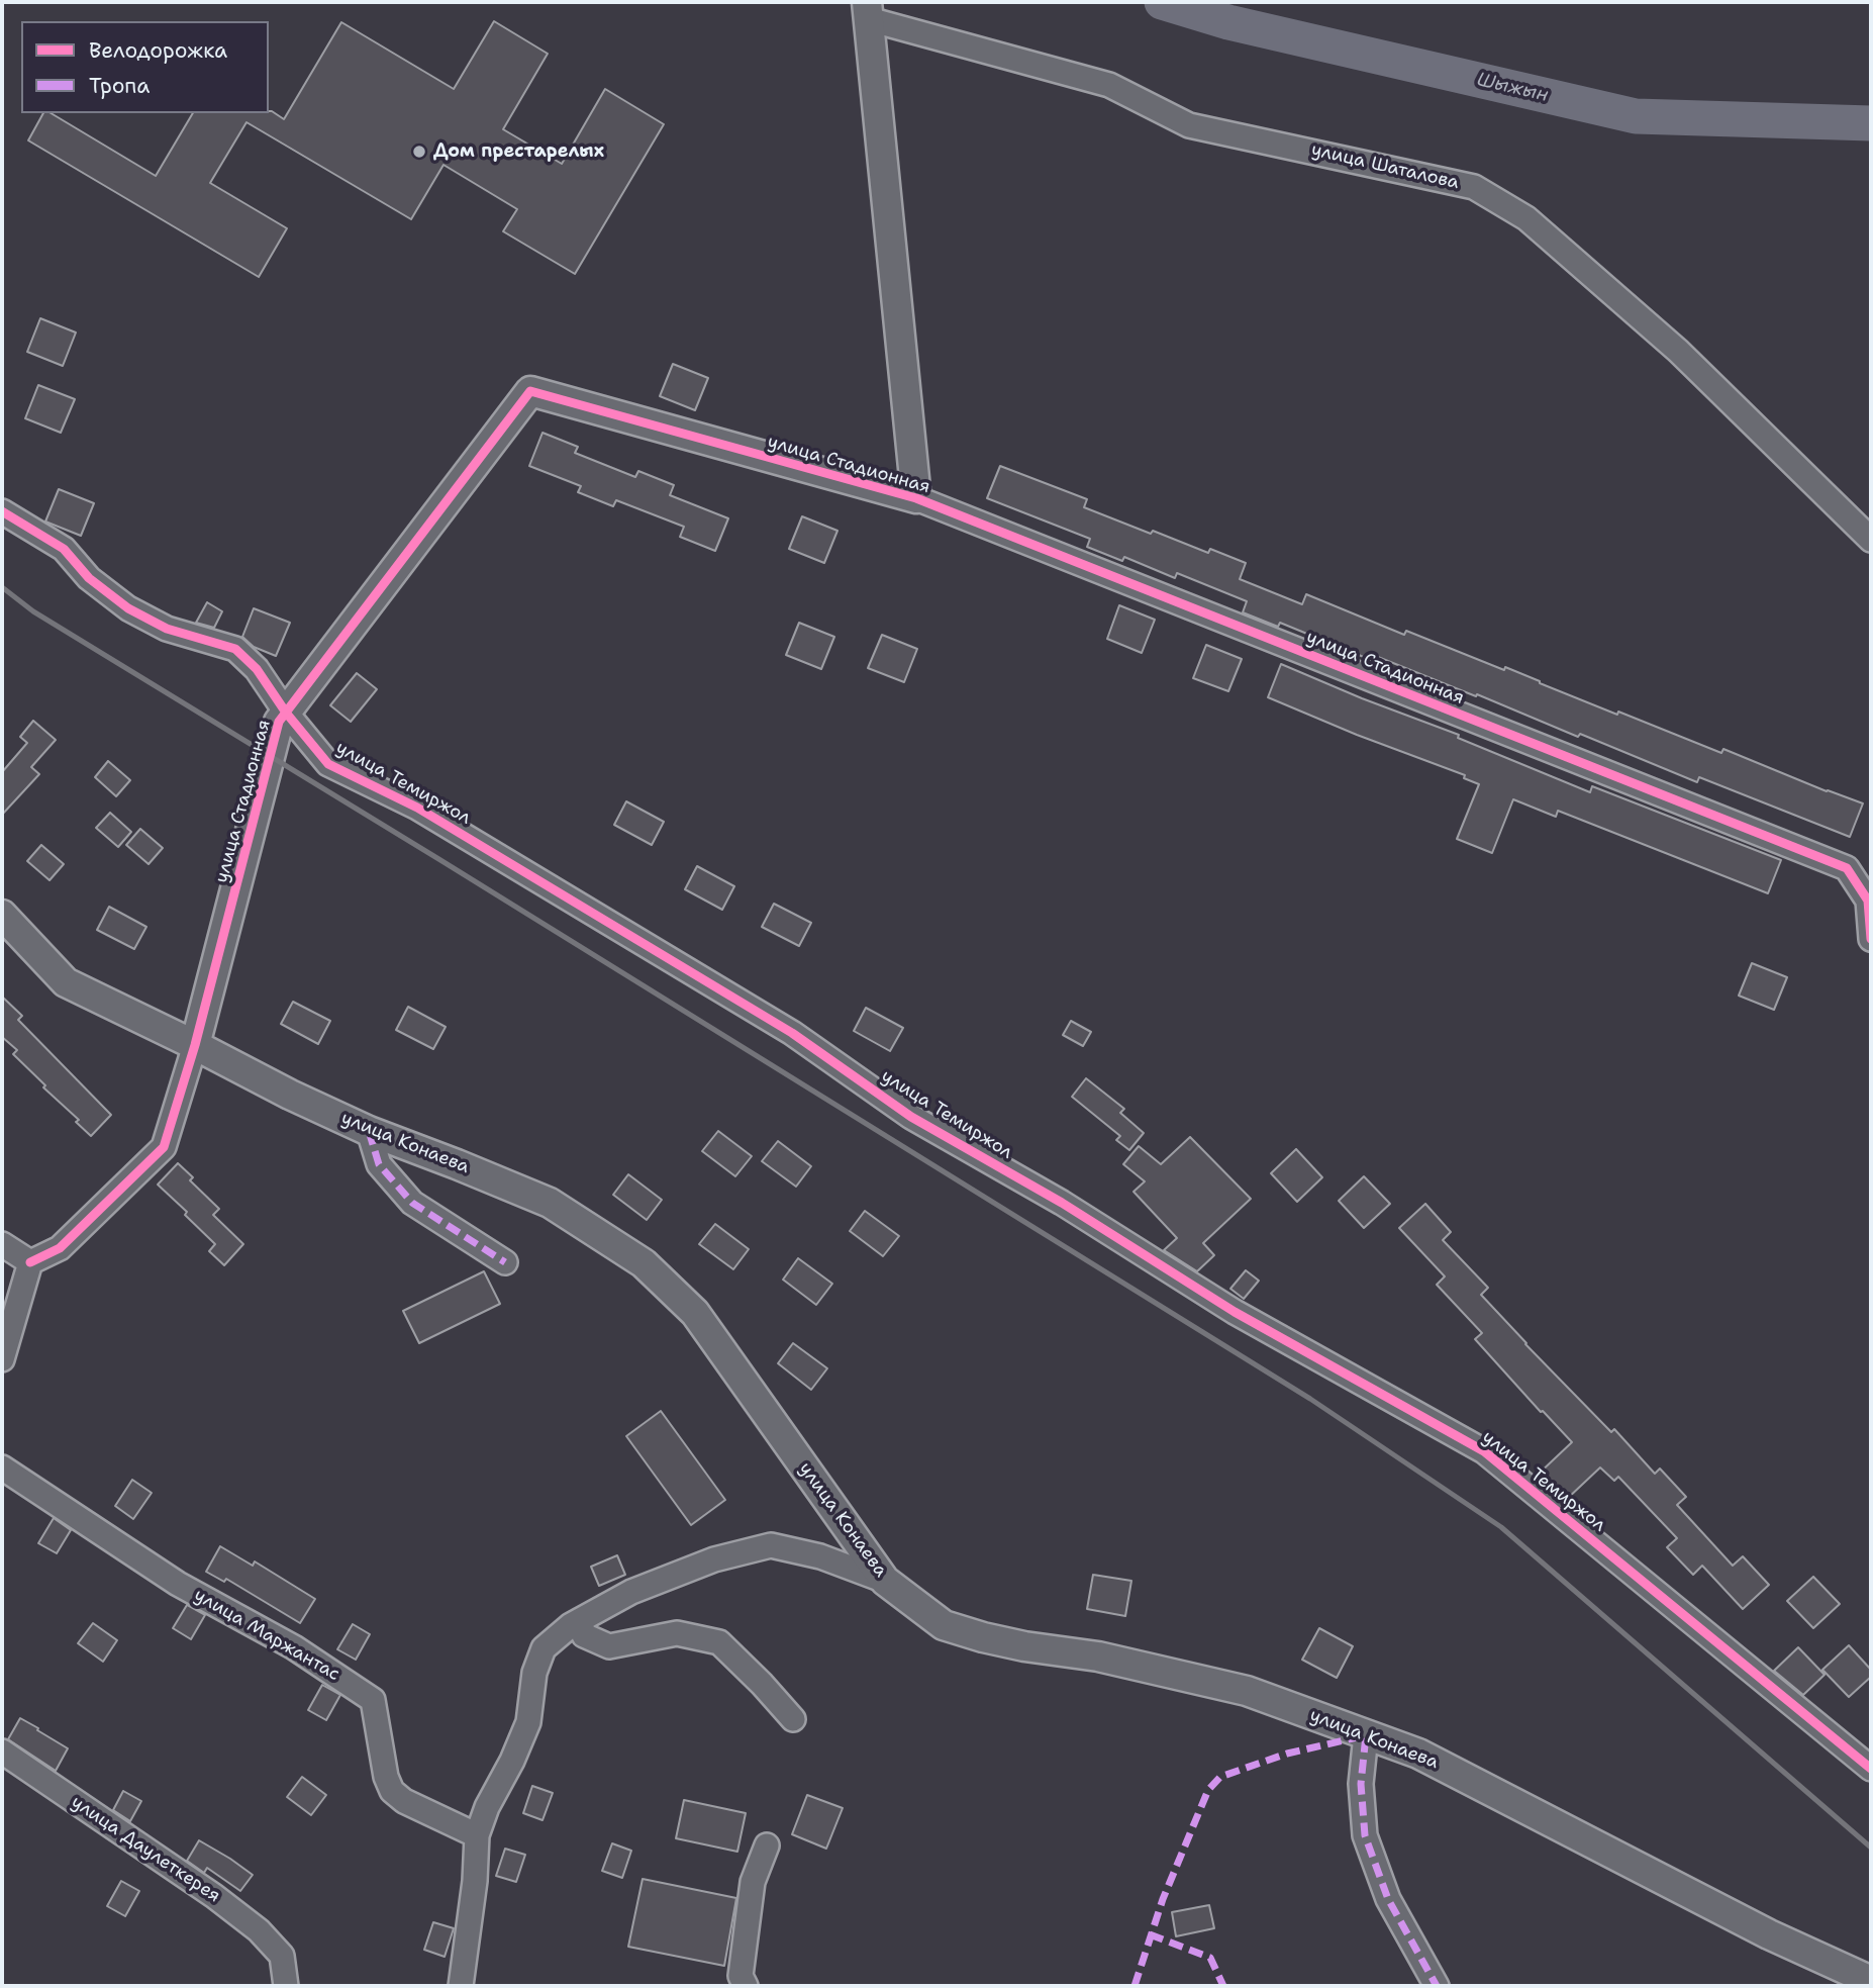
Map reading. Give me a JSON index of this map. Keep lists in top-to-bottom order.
{
  "streets": {
    "street": [
      "улица Шаталова",
      "улица Стадионная",
      "улица Темиржол",
      "улица Конаева",
      "улица Маржантас",
      "улица Даулеткерея"
    ]
  },
  "crossings": [
    ["улица Стадионная", "улица Темиржол"],
    ["улица Стадионная", "улица Конаева"]
  ],
  "water": ["Шыжын"],
  "places": ["Дом престарелых"],
  "legend": ["Велодорожка", "Тропа"]
}
